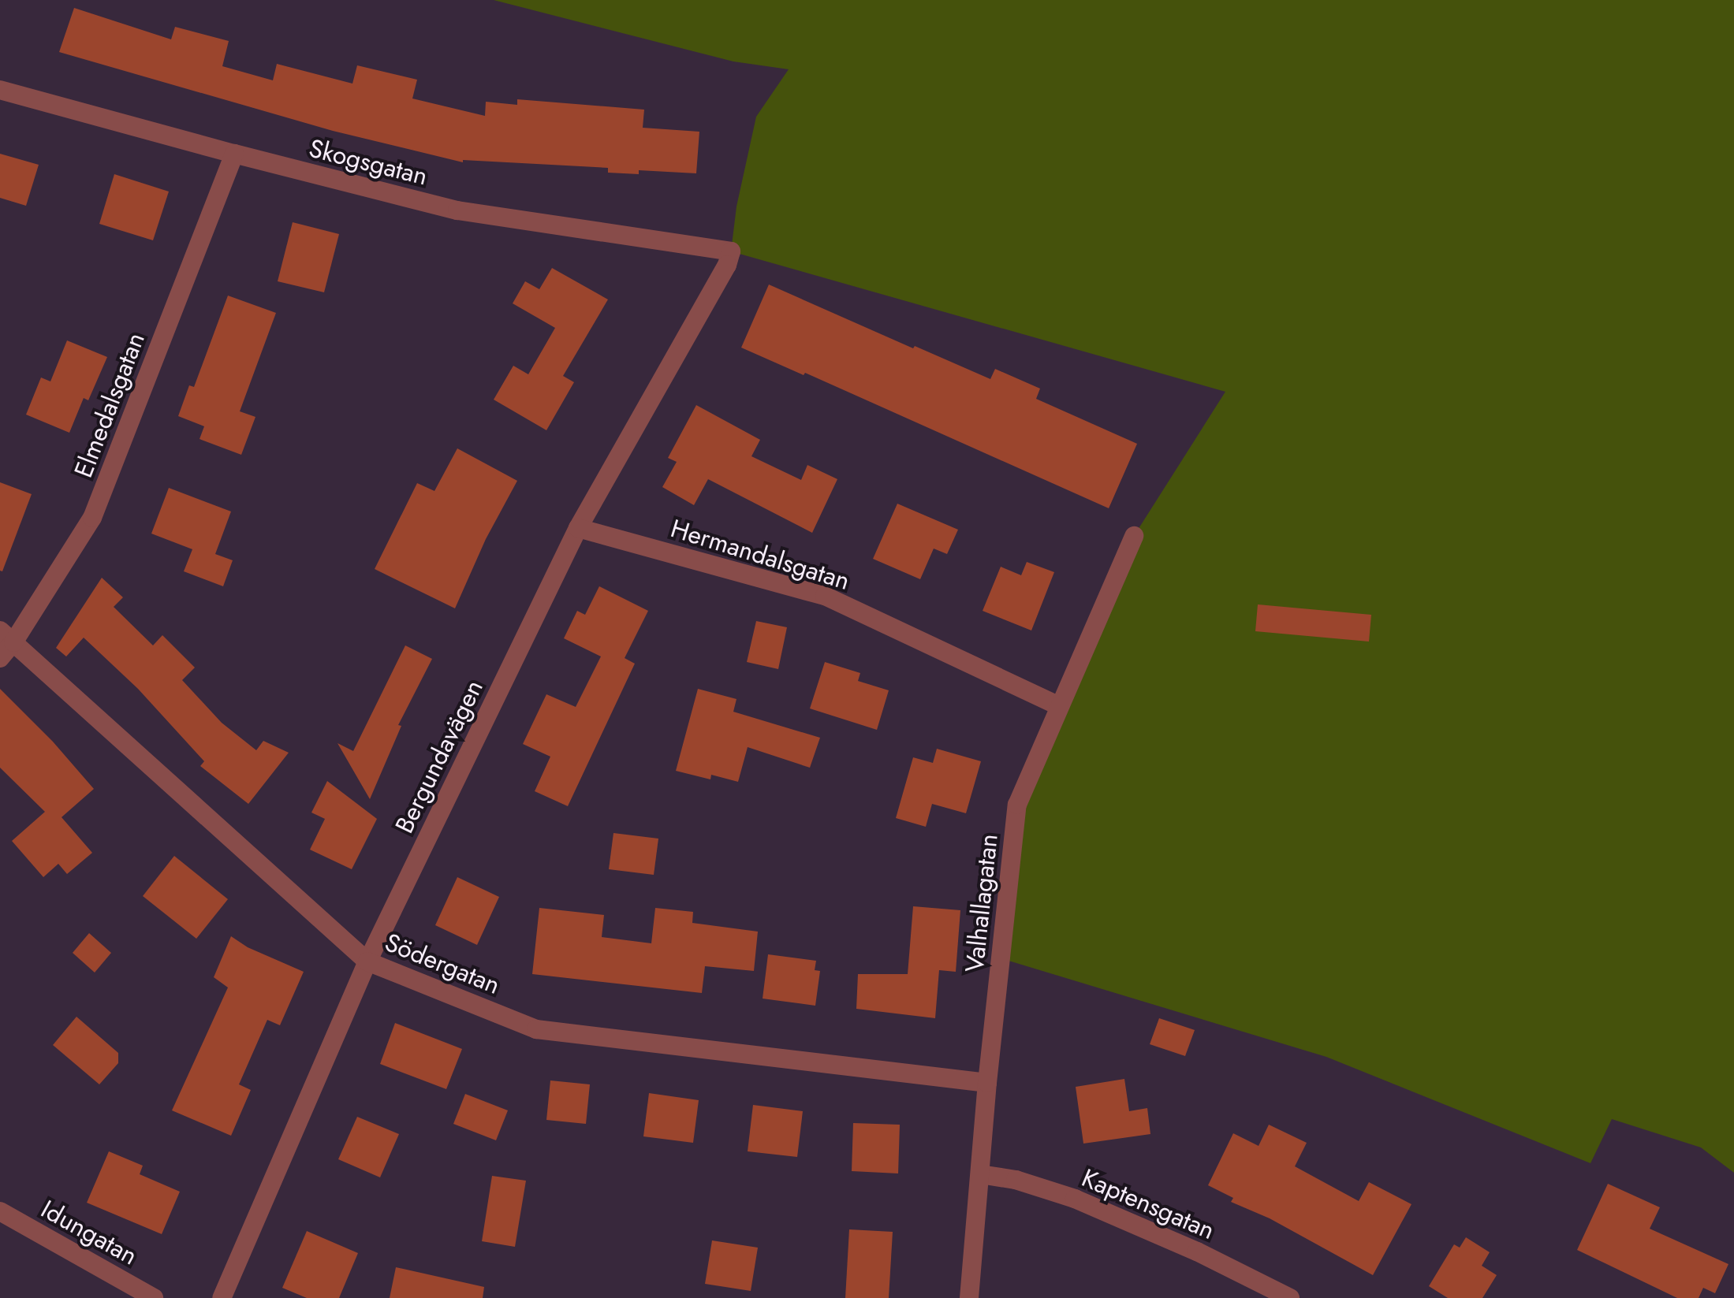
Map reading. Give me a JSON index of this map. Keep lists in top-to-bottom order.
{
  "streets": {
    "street": [
      "Skogsgatan",
      "Elmedalsgatan",
      "Hermandalsgatan",
      "Bergundavägen",
      "Valhallagatan",
      "Södergatan",
      "Kaptensgatan",
      "Idungatan"
    ]
  },
  "crossings": [
    ["Skogsgatan", "Elmedalsgatan"],
    ["Skogsgatan", "Bergundavägen"],
    ["Elmedalsgatan", "Södergatan"],
    ["Hermandalsgatan", "Bergundavägen"],
    ["Hermandalsgatan", "Valhallagatan"],
    ["Bergundavägen", "Södergatan"],
    ["Valhallagatan", "Södergatan"],
    ["Valhallagatan", "Kaptensgatan"]
  ]
}
